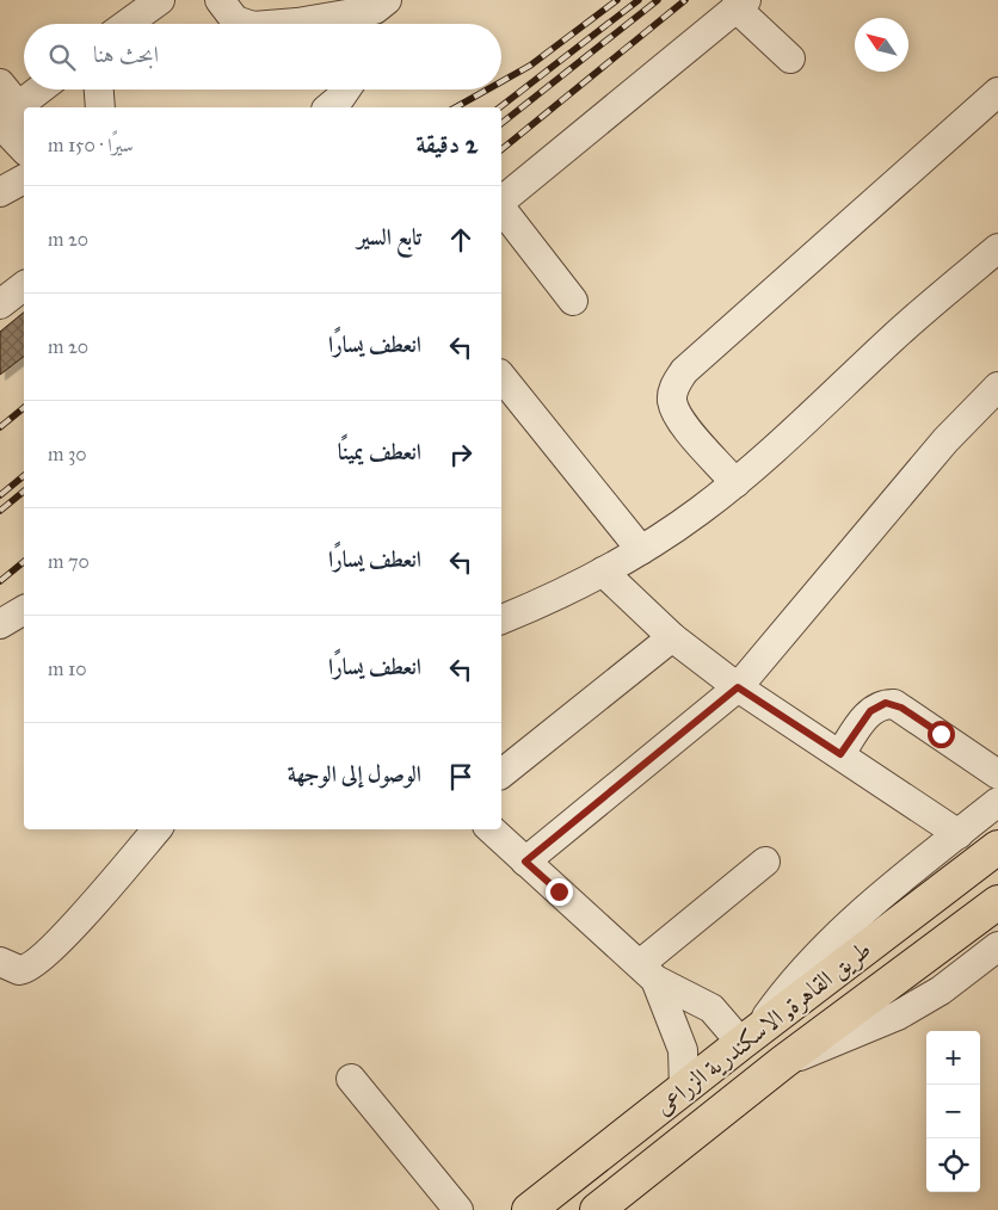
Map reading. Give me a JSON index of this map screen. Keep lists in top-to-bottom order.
{
  "streets": {
    "highway": ["طريق القاهرة, الاسكندرية الزراعى"]
  },
  "north": "top left",
  "page": {
    "search": "ابحث هنا",
    "heading": ["2 دقيقة", "سيرًا · 150 m"],
    "list": [
      ["تابع السير", "20 m"],
      ["انعطف يسارًا", "20 m"],
      ["انعطف يمينًا", "30 m"],
      ["انعطف يسارًا", "70 m"],
      ["انعطف يسارًا", "10 m"],
      "الوصول إلى الوجهة"
    ],
    "map_buttons": ["+", "−"]
  }
}
